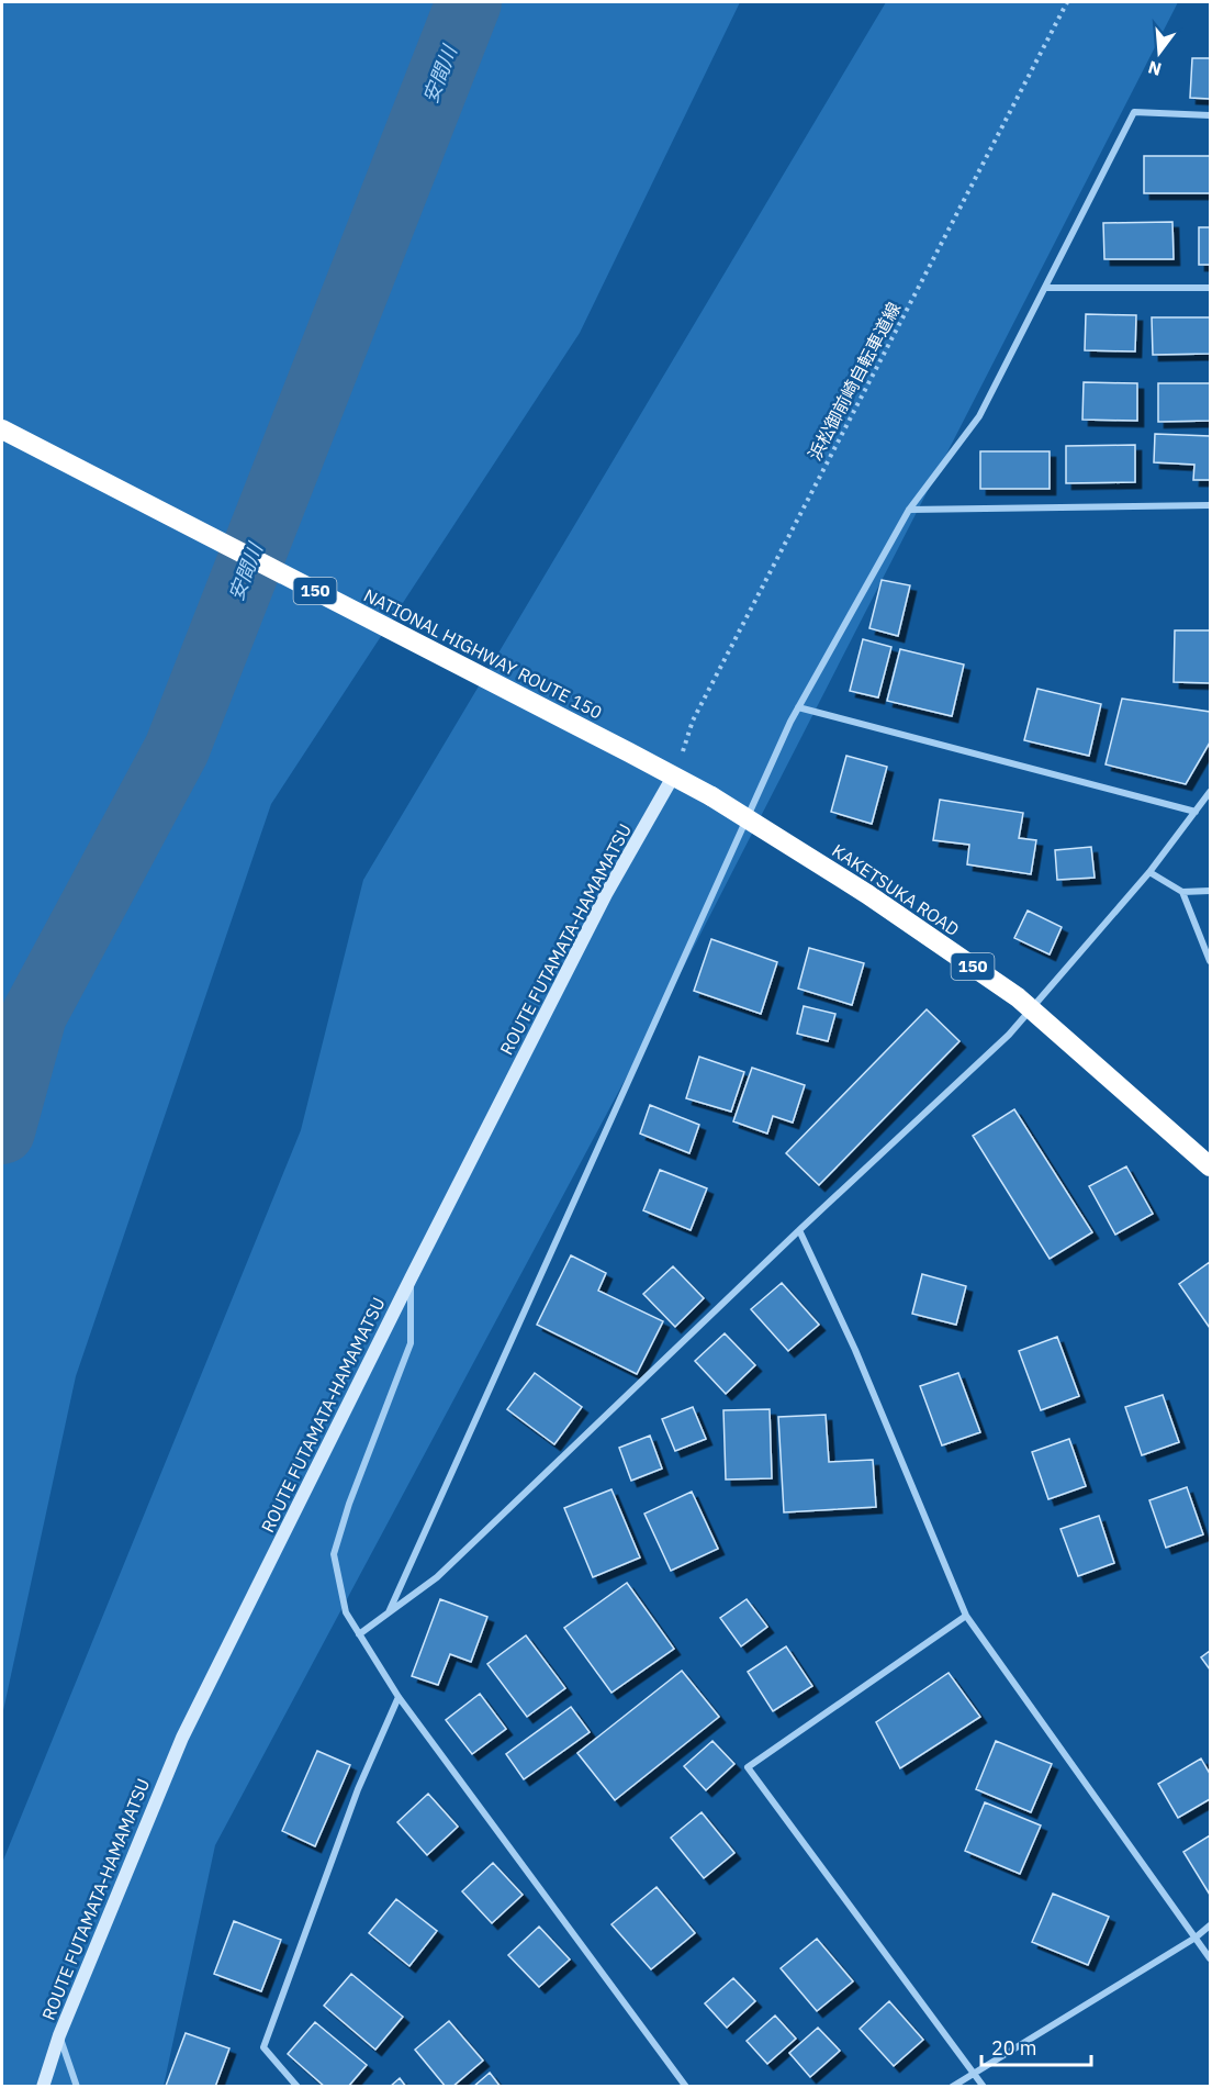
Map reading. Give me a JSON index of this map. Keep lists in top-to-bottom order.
{
  "streets": {
    "highway": ["150", "NATIONAL HIGHWAY ROUTE 150", "KAKETSUKA ROAD"],
    "main road": ["ROUTE FUTAMATA-HAMAMATSU"],
    "path": ["浜松御前崎自転車道線"]
  },
  "crossings": [
    ["浜松御前崎自転車道線", "KAKETSUKA ROAD"],
    ["浜松御前崎自転車道線", "ROUTE FUTAMATA-HAMAMATSU"],
    ["NATIONAL HIGHWAY ROUTE 150", "KAKETSUKA ROAD"],
    ["KAKETSUKA ROAD", "ROUTE FUTAMATA-HAMAMATSU"]
  ],
  "water": ["安間川"],
  "scale_bar": "20 m",
  "north": "bottom"
}
